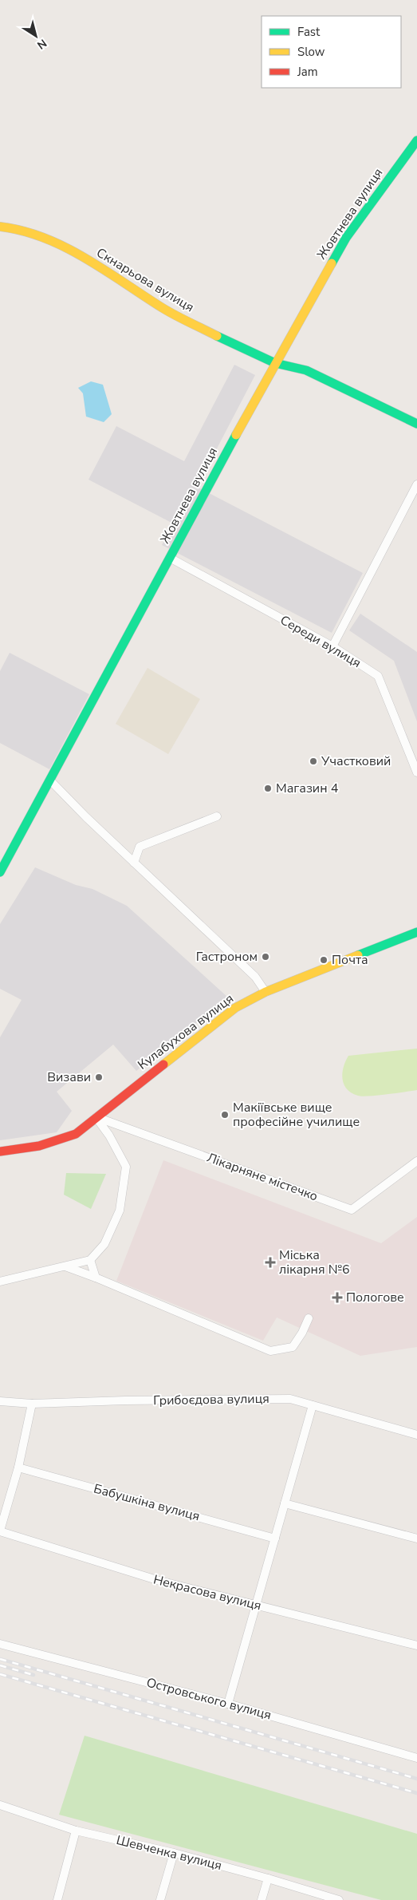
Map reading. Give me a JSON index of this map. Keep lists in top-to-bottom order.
{
  "streets": {
    "street": [
      "Жовтнева вулиця",
      "Скнарьова вулиця",
      "Середи вулиця",
      "Кулабухова вулиця",
      "Лікарняне містечко",
      "Грибоєдова вулиця",
      "Бабушкіна вулиця",
      "Некрасова вулиця",
      "Островського вулиця",
      "Шевченка вулиця"
    ]
  },
  "crossings": [
    ["Жовтнева вулиця", "Скнарьова вулиця"],
    ["Жовтнева вулиця", "Середи вулиця"],
    ["Кулабухова вулиця", "Лікарняне містечко"]
  ],
  "places": {
    "other": [
      "Участковий",
      "Магазин 4",
      "Гастроном",
      "Почта",
      "Визави",
      "Макіївське вище професійне училище"
    ],
    "health": ["Міська лікарня №6", "Пологове"]
  },
  "legend": ["Fast", "Slow", "Jam"],
  "north": "bottom right"
}
